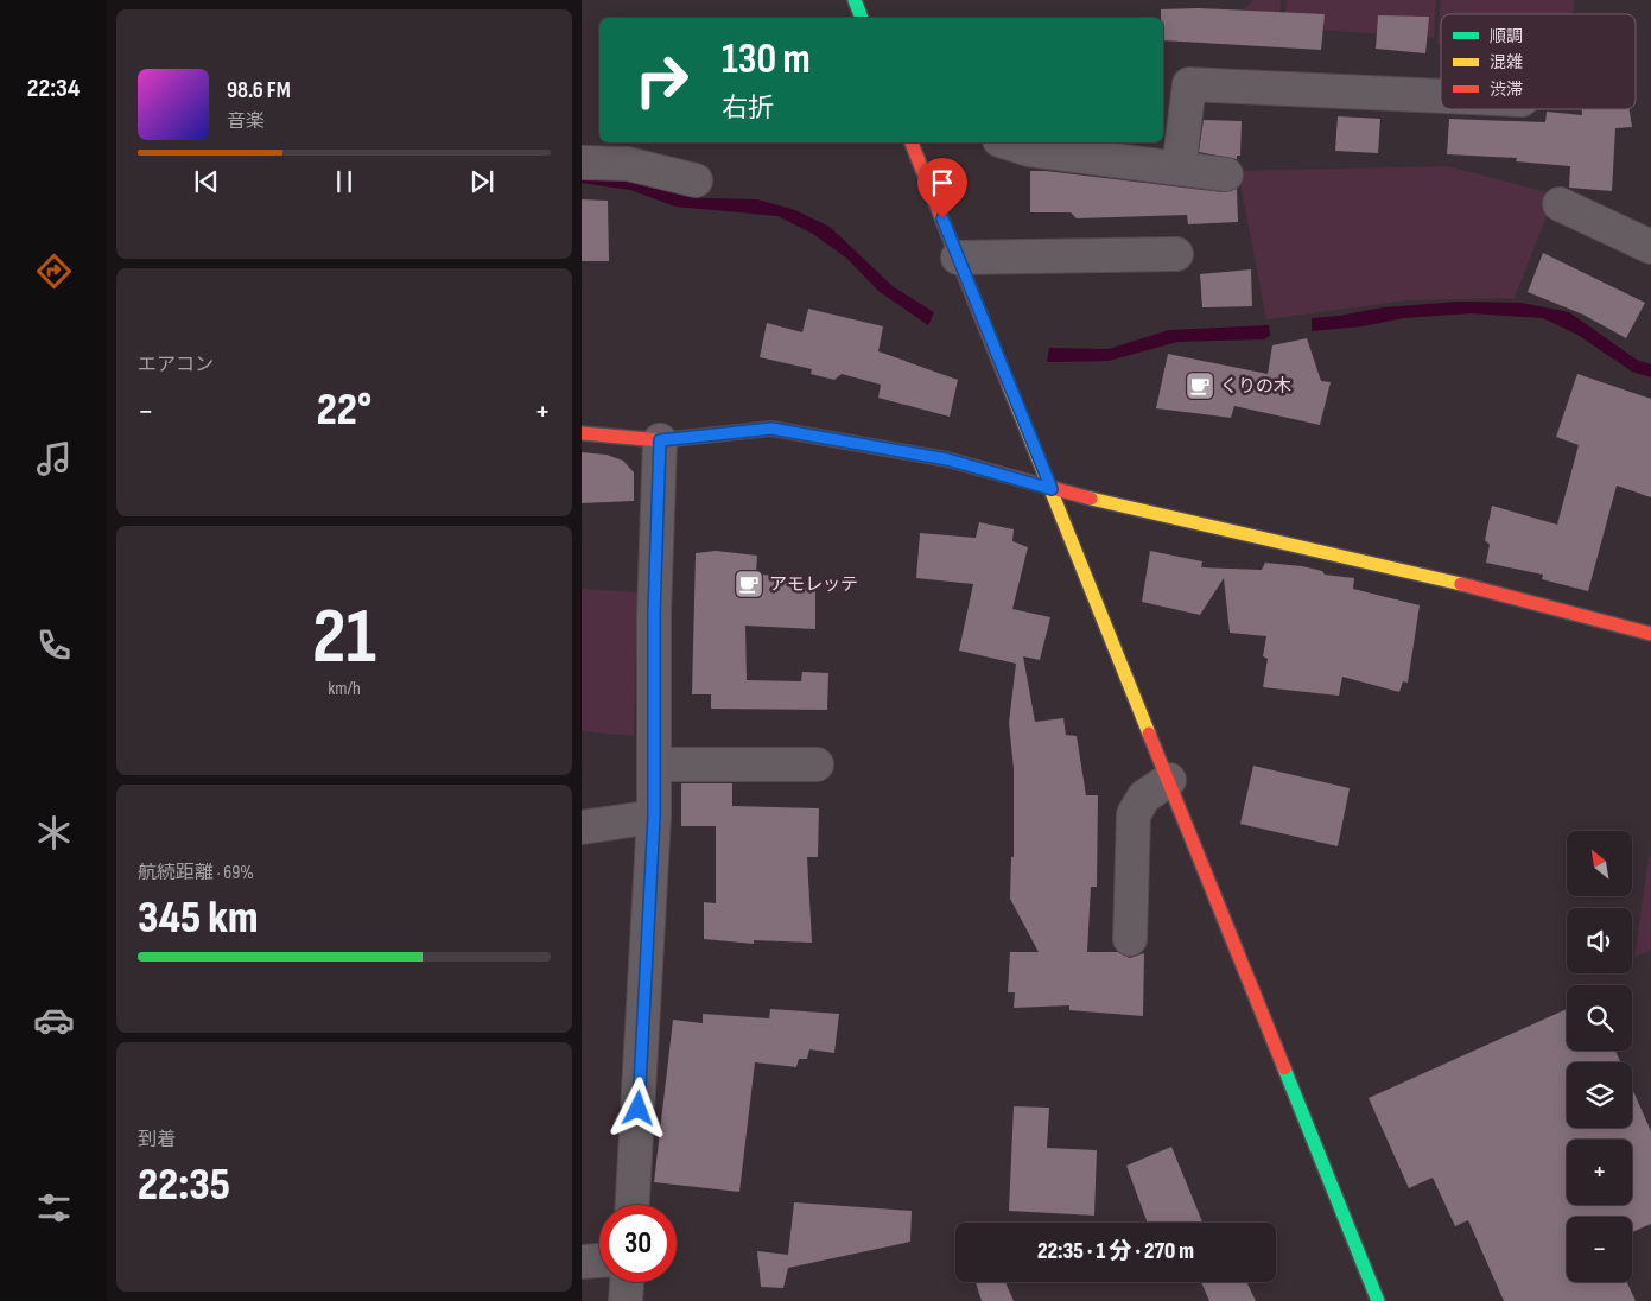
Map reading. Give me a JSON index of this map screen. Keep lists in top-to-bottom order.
{
  "places": {
    "cafe": ["くりの木", "アモレッテ"]
  },
  "legend": ["順調", "混雑", "渋滞"],
  "north": "top left",
  "page": {
    "tabs": "22:34",
    "turn": ["130 m", "右折"],
    "song": ["98.6 FM", "音楽"],
    "tile": [
      "エアコン",
      ["21", "km/h"],
      ["航続距離 · 69%", "345 km"],
      ["到着", "22:35"]
    ],
    "heat": ["−", "22°", "+"],
    "map_buttons": ["+", "−"],
    "limit": "30",
    "trip": "22:35 · 1 分 · 270 m"
  }
}
